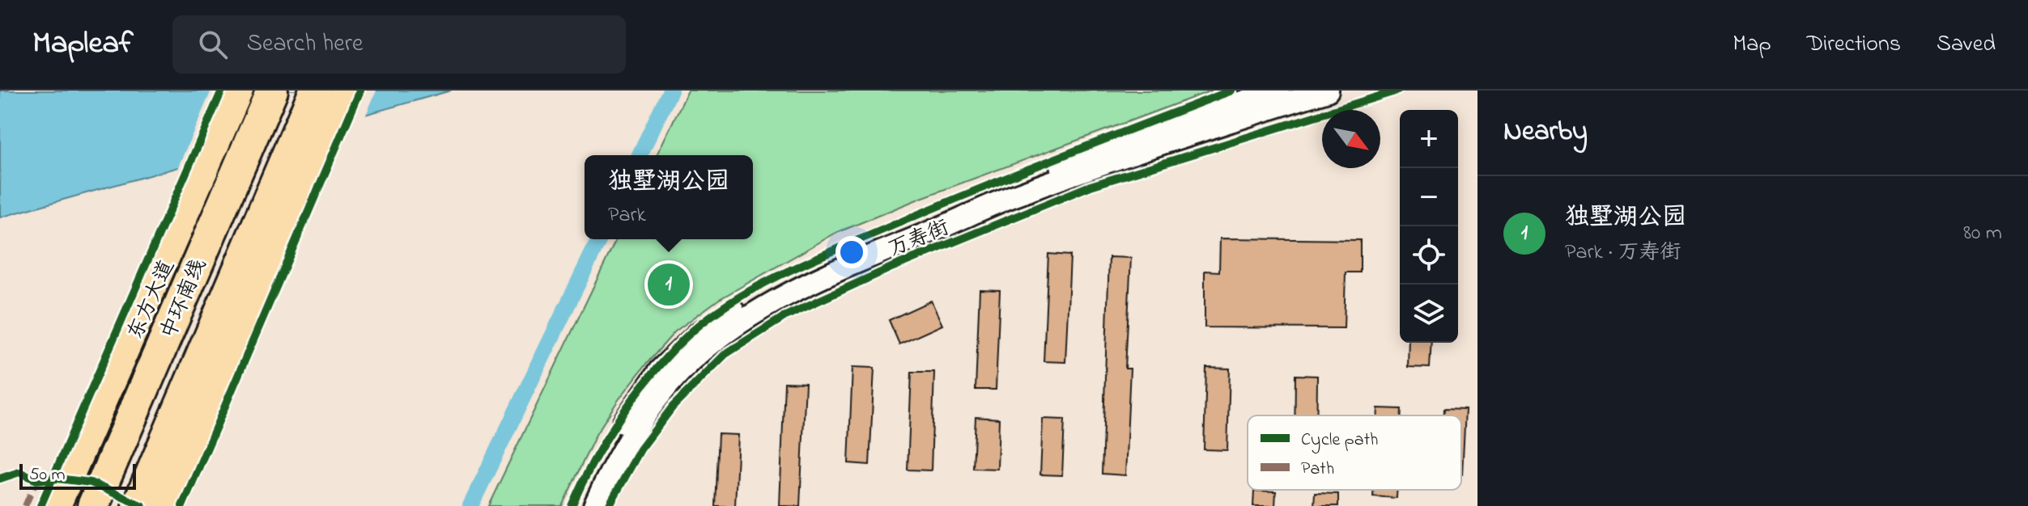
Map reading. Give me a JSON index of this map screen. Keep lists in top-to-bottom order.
{
  "streets": {
    "highway": ["中环南线"],
    "main road": ["东方大道"],
    "street": ["万寿街"]
  },
  "legend": ["Cycle path", "Path"],
  "scale_bar": "50 m",
  "north": "bottom right",
  "page": {
    "header": "Mapleaf",
    "search": "Search here",
    "nav": ["Map", "Directions", "Saved"],
    "heading": "Nearby",
    "map_buttons": ["+", "−"],
    "popup": ["独墅湖公园", "Park"],
    "list": [
      {
        "mark": "1",
        "name": "独墅湖公园",
        "note": "Park · 万寿街",
        "value": "80 m"
      }
    ],
    "pins": "1",
    "scale": "50 m"
  }
}
